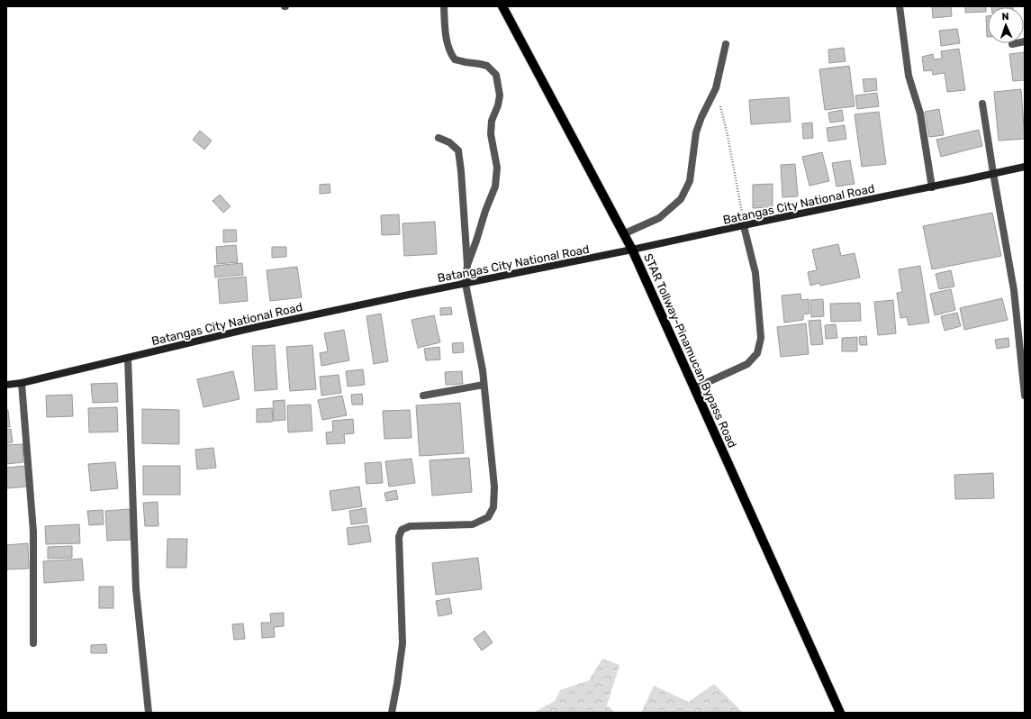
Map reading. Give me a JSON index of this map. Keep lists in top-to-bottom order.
{
  "streets": {
    "main road": ["STAR Tollway-Pinamucan Bypass Road"],
    "street": ["Batangas City National Road"]
  },
  "crossings": [
    ["Batangas City National Road", "STAR Tollway-Pinamucan Bypass Road"]
  ],
  "north": "top"
}
